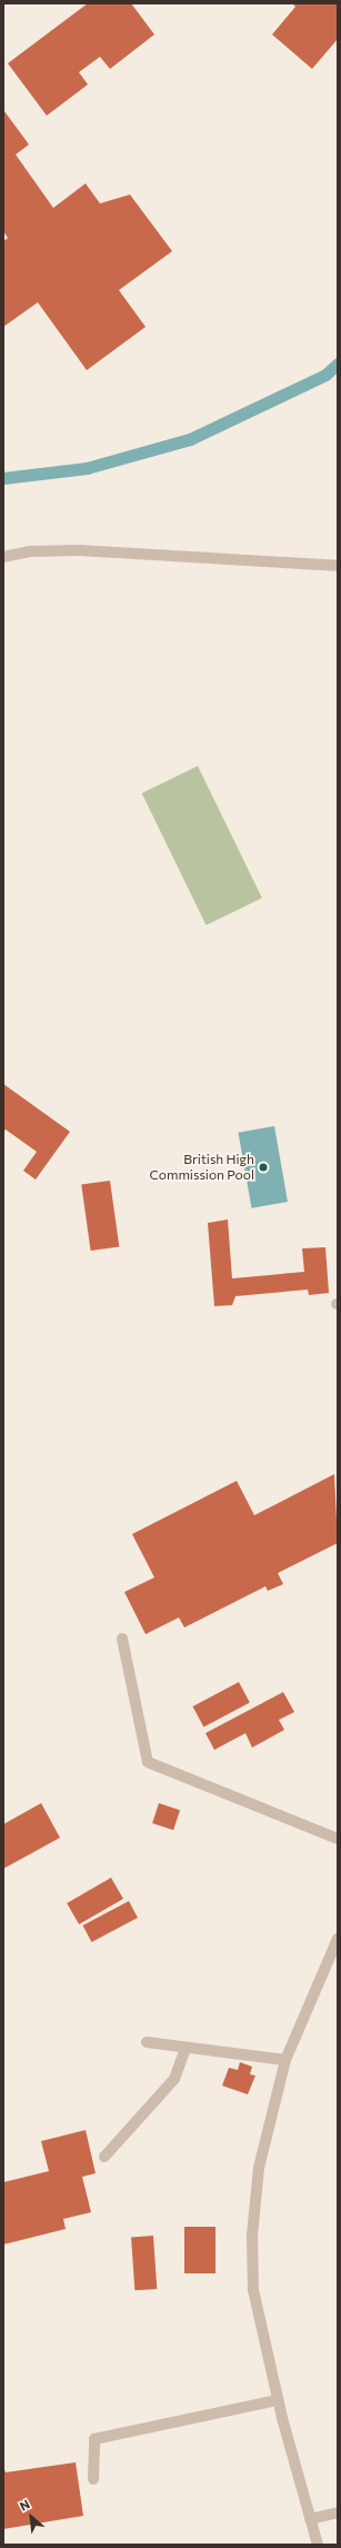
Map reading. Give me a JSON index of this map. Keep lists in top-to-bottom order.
{
  "places": ["British High Commission Pool"],
  "north": "top left"
}
